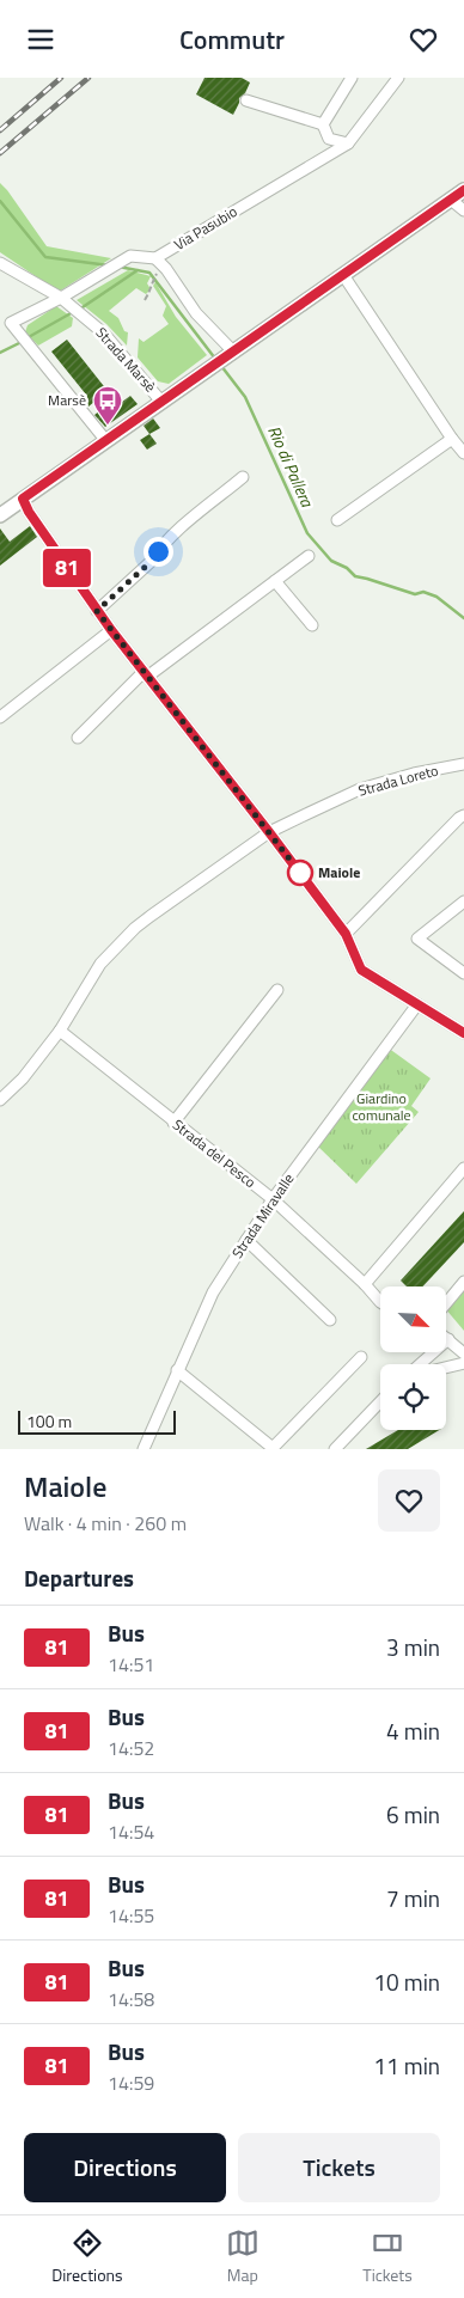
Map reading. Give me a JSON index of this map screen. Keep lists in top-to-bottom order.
{
  "streets": {
    "street": [
      "Via Pasubio",
      "Strada Marsè",
      "Strada Loreto",
      "Strada del Pesco",
      "Strada Miravalle"
    ]
  },
  "crossings": [
    ["Strada Loreto", "Strada del Pesco"],
    ["Strada del Pesco", "Strada Miravalle"]
  ],
  "water": ["Rio di Pallera"],
  "parks": ["Giardino comunale"],
  "places": {
    "bus stop": ["Marsè"],
    "other": ["Maiole"]
  },
  "lines": ["bus line 81"],
  "scale_bar": "100 m",
  "north": "bottom right",
  "page": {
    "header": "Commutr",
    "on_map": "81",
    "scale": "100 m",
    "heading": [
      ["Maiole", "Walk · 4 min · 260 m"],
      "Departures"
    ],
    "list": [
      {
        "mark": "81",
        "name": "Bus",
        "note": "14:51",
        "value": "3 min"
      },
      {
        "mark": "81",
        "name": "Bus",
        "note": "14:52",
        "value": "4 min"
      },
      {
        "mark": "81",
        "name": "Bus",
        "note": "14:54",
        "value": "6 min"
      },
      {
        "mark": "81",
        "name": "Bus",
        "note": "14:55",
        "value": "7 min"
      },
      {
        "mark": "81",
        "name": "Bus",
        "note": "14:58",
        "value": "10 min"
      },
      {
        "mark": "81",
        "name": "Bus",
        "note": "14:59",
        "value": "11 min"
      }
    ],
    "buttons": ["Directions", "Tickets"],
    "tabs": ["Directions", "Map", "Tickets"]
  }
}
